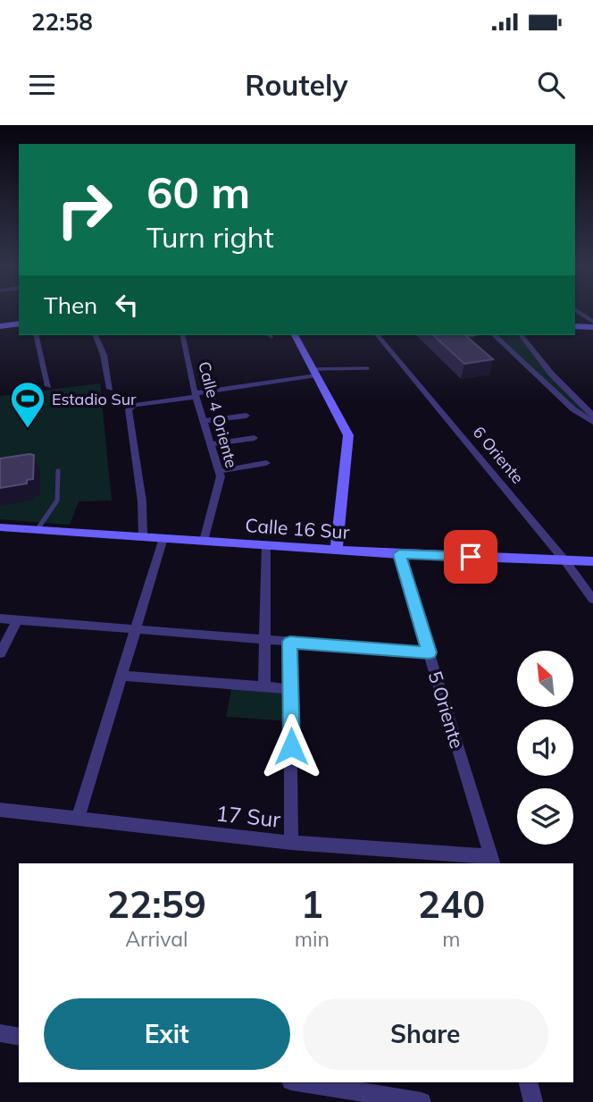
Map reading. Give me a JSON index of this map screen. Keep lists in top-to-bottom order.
{
  "streets": {
    "main road": ["Calle 16 Sur"],
    "street": [
      "Calle 4 Oriente",
      "6 Oriente",
      "5 Oriente",
      "17 Sur"
    ]
  },
  "crossings": [
    ["Calle 4 Oriente", "Calle 16 Sur"],
    ["6 Oriente", "Calle 16 Sur"],
    ["Calle 16 Sur", "5 Oriente"],
    ["5 Oriente", "17 Sur"]
  ],
  "places": {
    "sports": ["Estadio Sur"]
  },
  "north": "top left",
  "page": {
    "status": "22:58",
    "header": "Routely",
    "turn": ["60 m", "Turn right"],
    "then": "Then",
    "eta": [
      "22:59",
      "Arrival",
      "1",
      "min",
      "240",
      "m"
    ],
    "buttons": ["Exit", "Share"]
  }
}
